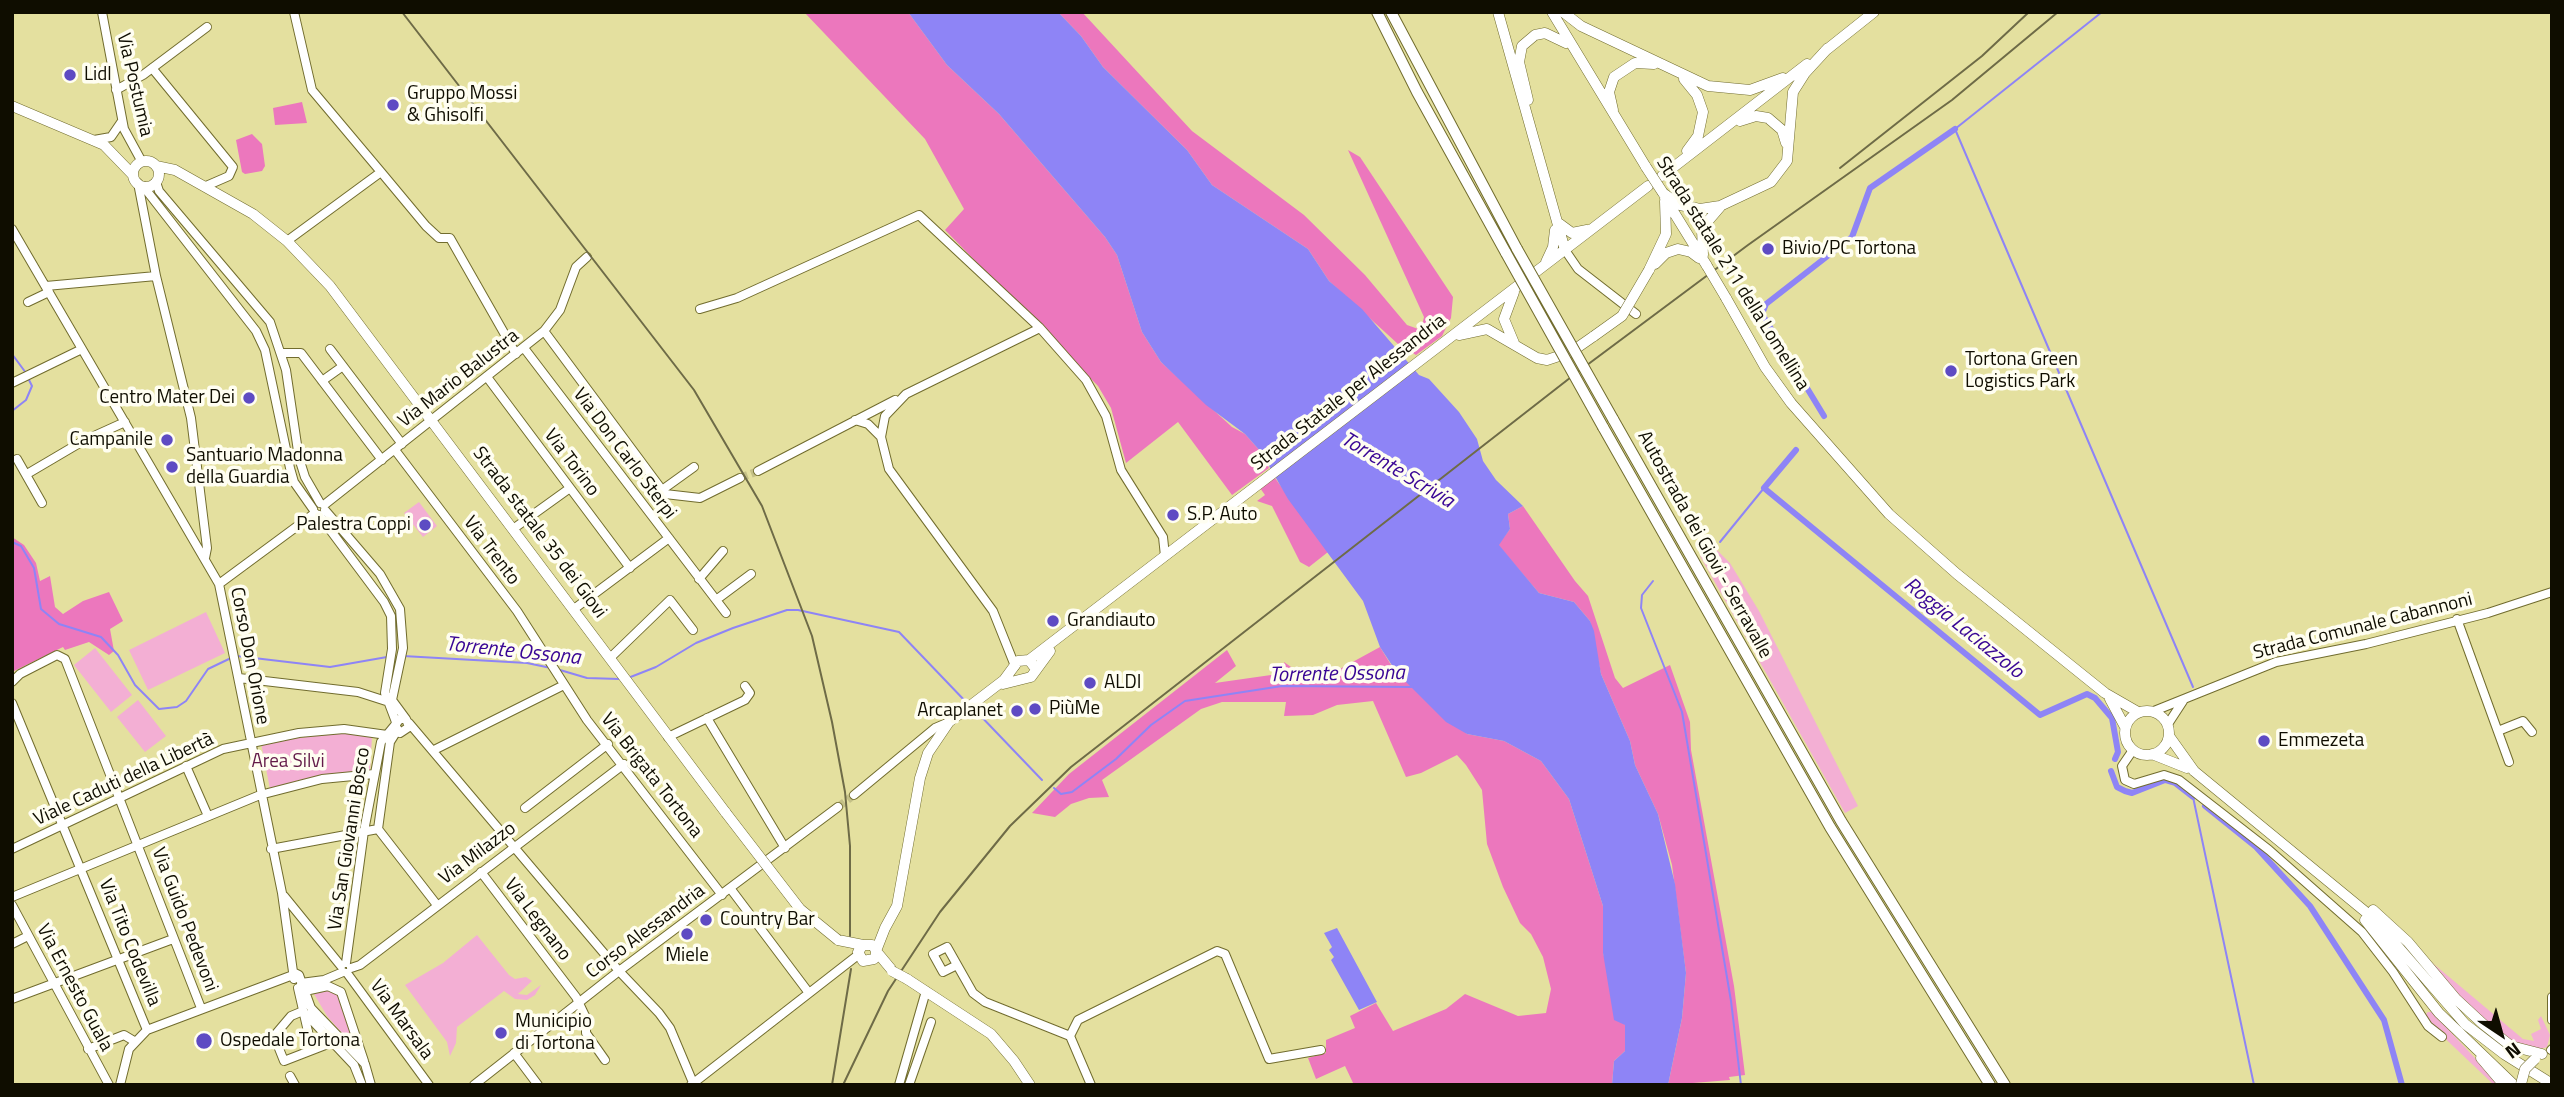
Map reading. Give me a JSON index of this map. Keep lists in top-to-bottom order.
{
  "streets": {
    "highway": ["Autostrada dei Giovi - Serravalle"],
    "main road": ["Strada statale 211 della Lomellina", "Strada Statale per Alessandria", "Strada statale 35 dei Giovi"],
    "street": [
      "Via Postumia",
      "Via Mario Balustra",
      "Via Don Carlo Sterpi",
      "Via Torino",
      "Via Trento",
      "Strada Comunale Cabannoni",
      "Corso Don Orione",
      "Via Brigata Tortona",
      "Viale Caduti della Libertà",
      "Via San Giovanni Bosco",
      "Via Milazzo",
      "Via Guido Pedevoni",
      "Via Legnano",
      "Corso Alessandria",
      "Via Tito Codevilla",
      "Via Ernesto Guala",
      "Via Marsala"
    ]
  },
  "crossings": [
    ["Via Postumia", "Strada statale 35 dei Giovi"],
    ["Strada statale 211 della Lomellina", "Strada Comunale Cabannoni"],
    ["Via Mario Balustra", "Via Don Carlo Sterpi"],
    ["Via Mario Balustra", "Via Torino"],
    ["Via Mario Balustra", "Strada statale 35 dei Giovi"],
    ["Via Mario Balustra", "Via Trento"],
    ["Via Mario Balustra", "Corso Don Orione"],
    ["Strada Statale per Alessandria", "Strada statale 35 dei Giovi"],
    ["Via Trento", "Via Brigata Tortona"],
    ["Corso Don Orione", "Viale Caduti della Libertà"],
    ["Corso Don Orione", "Via Milazzo"],
    ["Corso Don Orione", "Via Marsala"],
    ["Via Brigata Tortona", "Via Milazzo"],
    ["Via Brigata Tortona", "Corso Alessandria"],
    ["Viale Caduti della Libertà", "Via San Giovanni Bosco"],
    ["Viale Caduti della Libertà", "Via Guido Pedevoni"],
    ["Viale Caduti della Libertà", "Via Tito Codevilla"],
    ["Via San Giovanni Bosco", "Via Milazzo"],
    ["Via San Giovanni Bosco", "Via Marsala"],
    ["Via Milazzo", "Via Legnano"],
    ["Via Milazzo", "Via Marsala"],
    ["Via Legnano", "Corso Alessandria"]
  ],
  "water": ["Torrente Scrivia", "Roggia Laciazzolo", "Torrente Ossona"],
  "parks": ["Area Silvi"],
  "places": [
    "Lidl",
    "Gruppo Mossi & Ghisolfi",
    "Bivio/PC Tortona",
    "Tortona Green Logistics Park",
    "Centro Mater Dei",
    "Campanile",
    "Santuario Madonna della Guardia",
    "S.P. Auto",
    "Palestra Coppi",
    "Grandiauto",
    "ALDI",
    "PiùMe",
    "Arcaplanet",
    "Emmezeta",
    "Country Bar",
    "Miele",
    "Municipio di Tortona",
    "Ospedale Tortona"
  ],
  "north": "bottom right"
}
